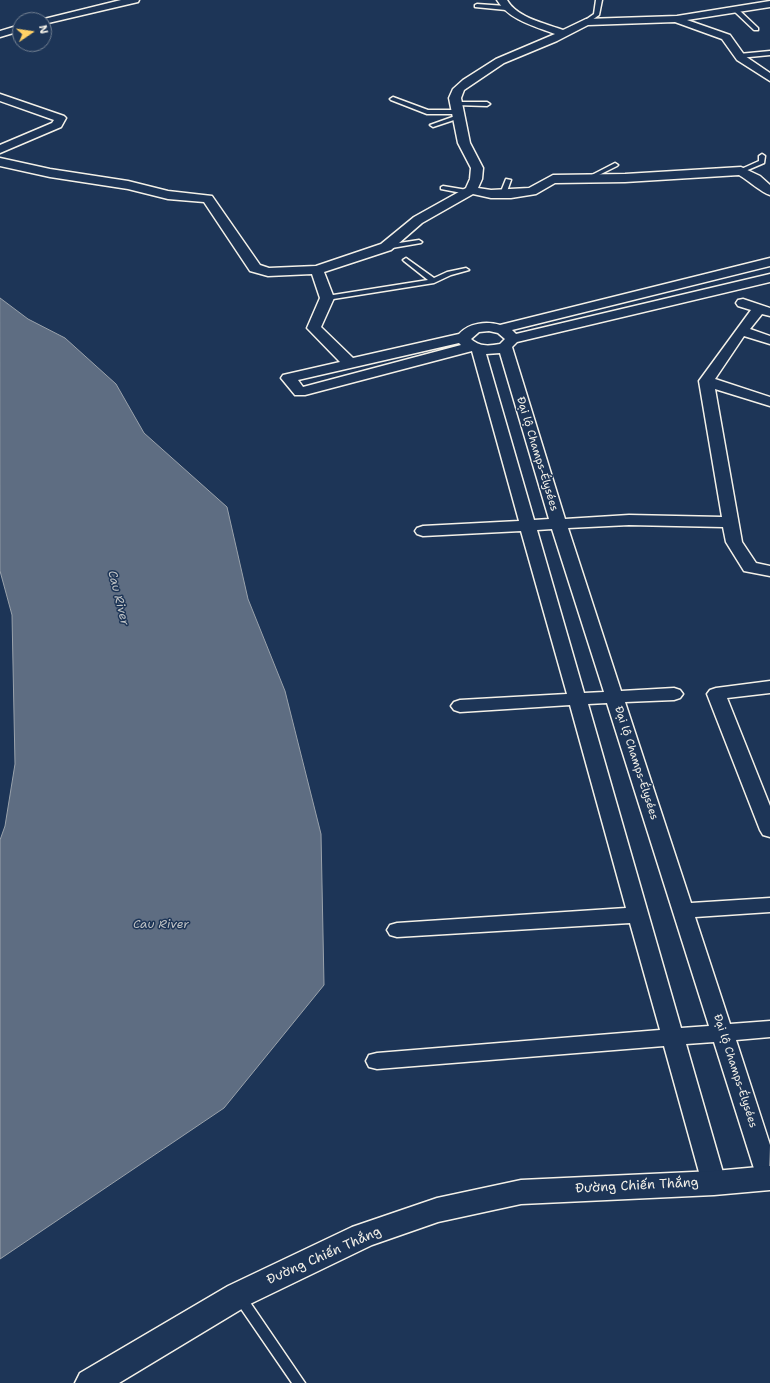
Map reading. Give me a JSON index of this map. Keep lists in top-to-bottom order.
{
  "streets": {
    "main road": ["Đường Chiến Thắng"],
    "street": ["Đại lộ Champs-Élysées"]
  },
  "crossings": [
    ["Đại lộ Champs-Élysées", "Đường Chiến Thắng"]
  ],
  "water": ["Cau River"],
  "north": "right"
}
